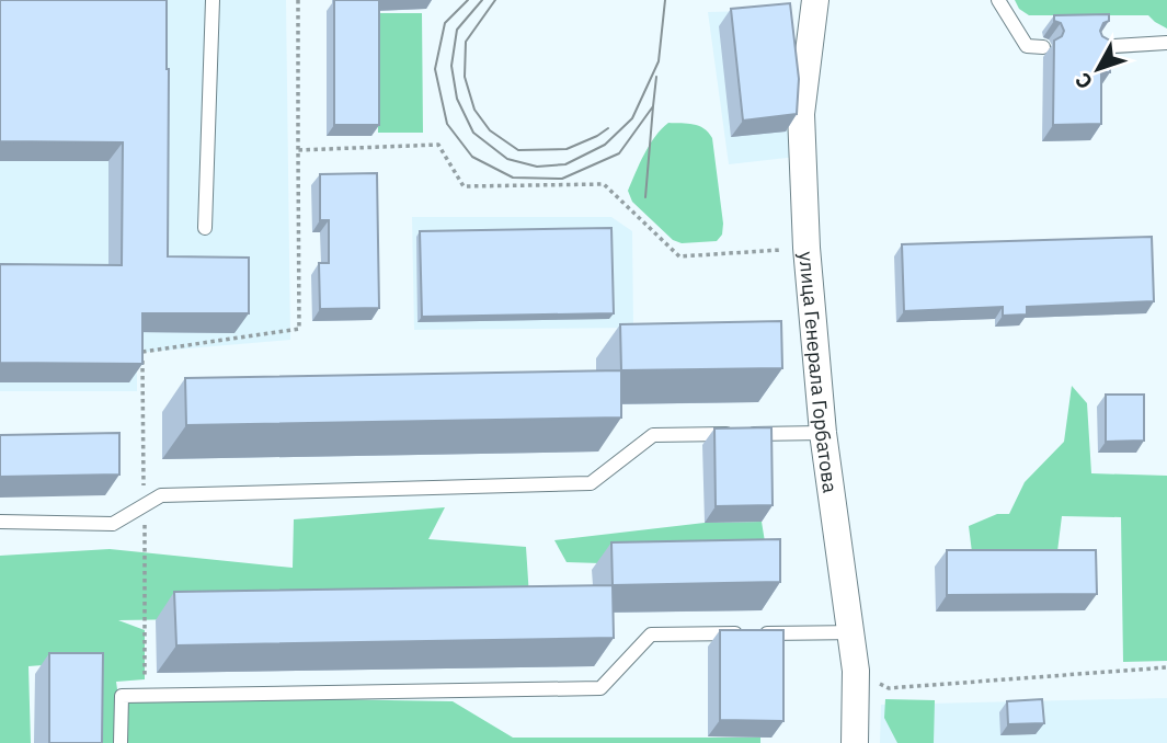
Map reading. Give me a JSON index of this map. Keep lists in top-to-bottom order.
{
  "streets": {
    "street": ["улица Генерала Горбатова"]
  },
  "north": "bottom left"
}
